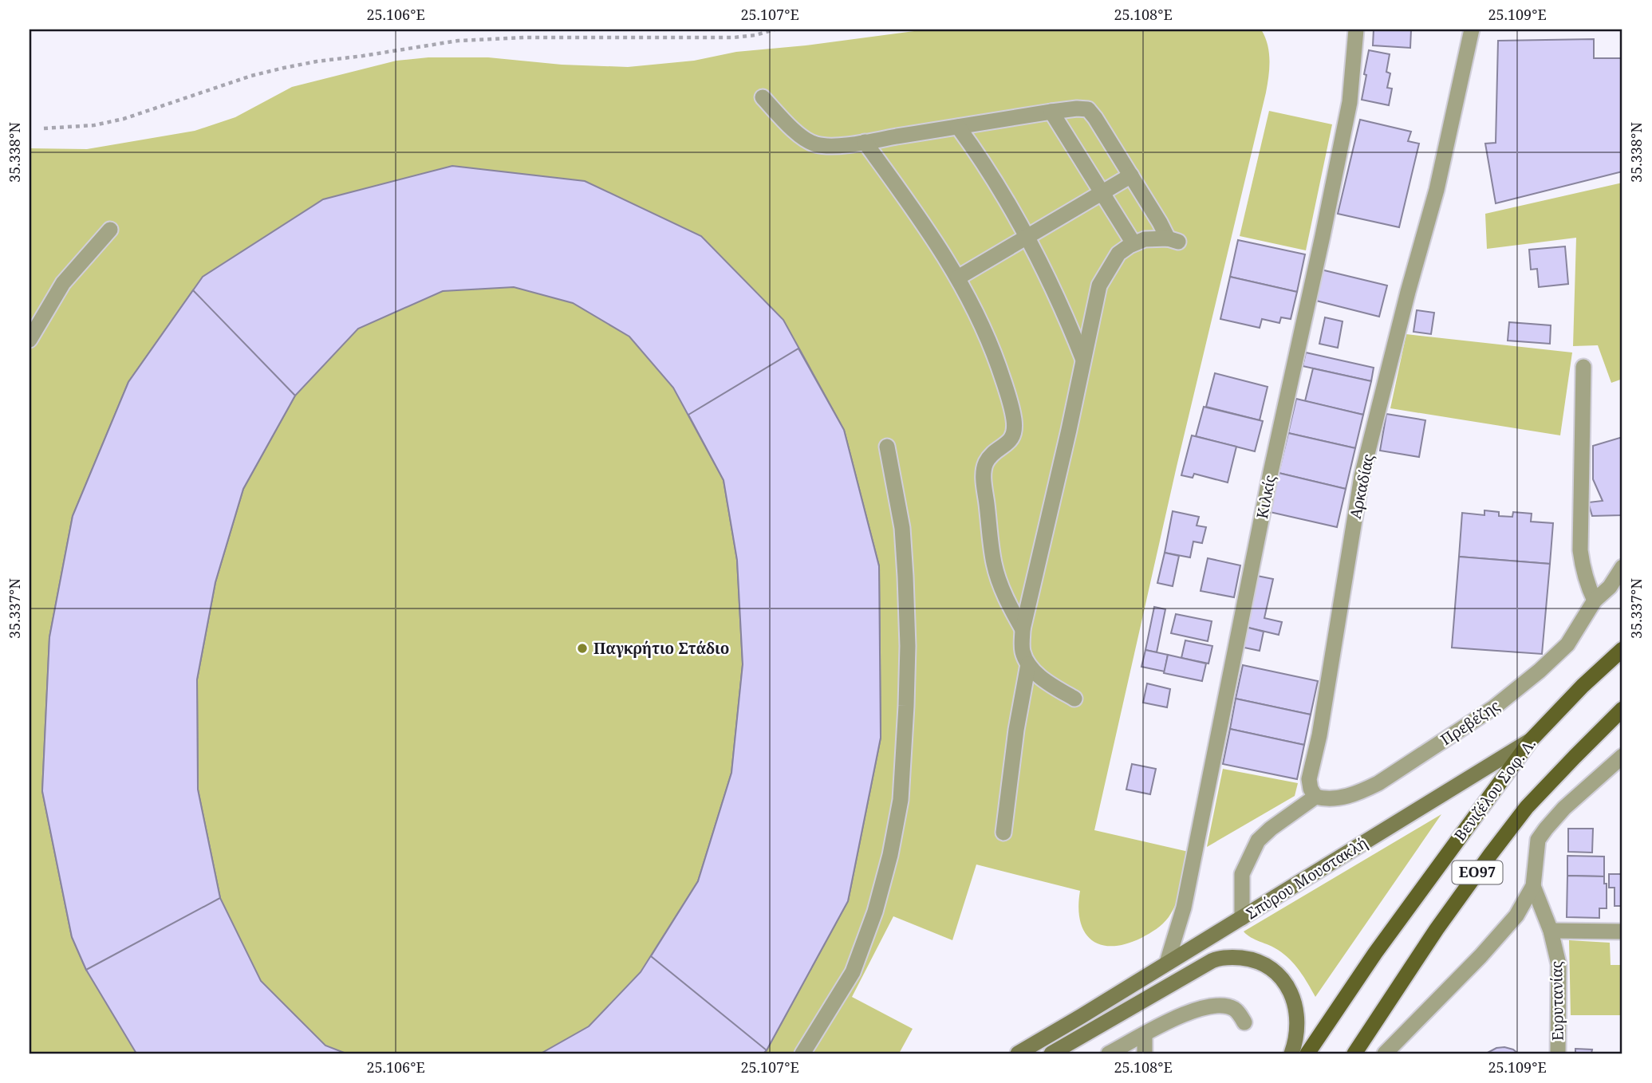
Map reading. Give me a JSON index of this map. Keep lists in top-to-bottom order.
{
  "streets": {
    "main road": ["Βενιζέλου Σοφ. Λ.", "ΕΟ97", "Σπύρου Μουστακλή"],
    "street": [
      "Αρκαδίας",
      "Κιλκίς",
      "Πρεβέζης",
      "Ευρυτανίας"
    ]
  },
  "crossings": [
    ["Αρκαδίας", "Πρεβέζης"],
    ["Κιλκίς", "Σπύρου Μουστακλή"],
    ["Βενιζέλου Σοφ. Λ.", "Σπύρου Μουστακλή"]
  ],
  "places": ["Παγκρήτιο Στάδιο"],
  "coordinates": [
    "25.106°E",
    "25.107°E",
    "25.108°E",
    "25.109°E",
    "35.338°N",
    "35.337°N"
  ]
}
